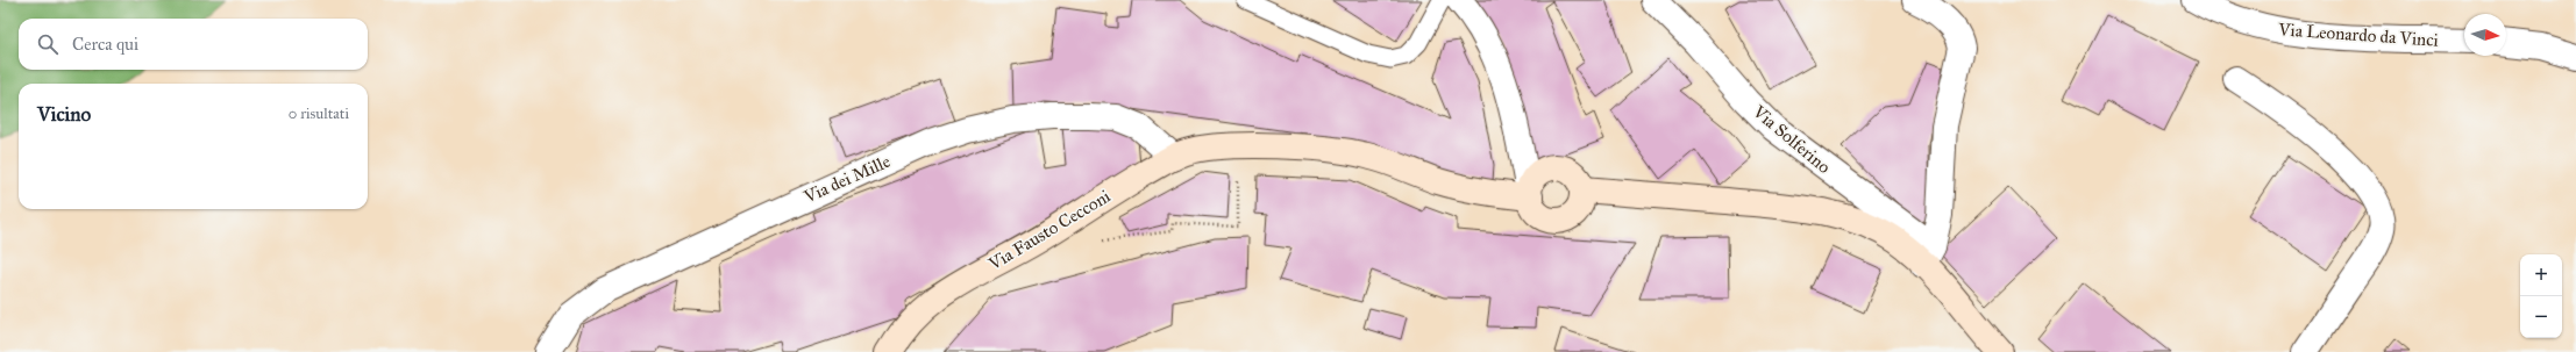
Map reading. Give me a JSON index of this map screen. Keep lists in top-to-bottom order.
{
  "streets": {
    "main road": ["Via Fausto Cecconi"],
    "street": ["Via Leonardo da Vinci", "Via Solferino", "Via dei Mille"]
  },
  "crossings": [
    ["Via dei Mille", "Via Fausto Cecconi"]
  ],
  "north": "right",
  "page": {
    "search": "Cerca qui",
    "heading": ["Vicino", "0 risultati"],
    "map_buttons": ["+", "−"]
  }
}
